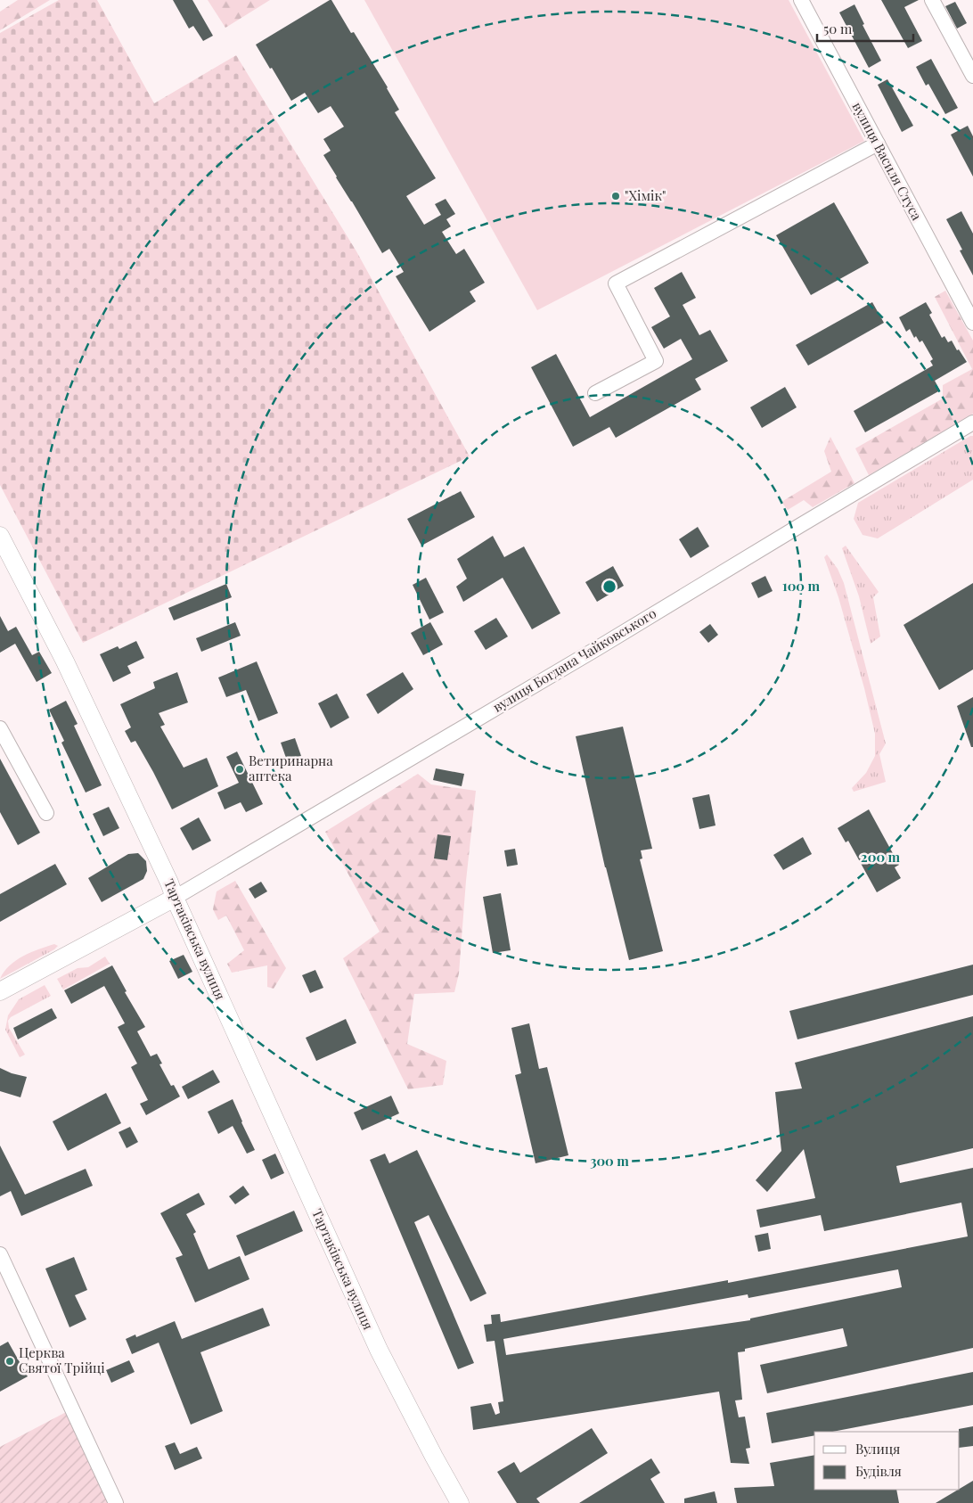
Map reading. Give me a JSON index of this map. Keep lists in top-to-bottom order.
{
  "streets": {
    "street": ["вулиця Василя Стуса", "вулиця Богдана Чайковського", "Тартаківська вулиця"]
  },
  "crossings": [
    ["вулиця Богдана Чайковського", "Тартаківська вулиця"]
  ],
  "places": ["\"Хімік\"", "Ветиринарна аптека", "Церква Святої Трійці"],
  "legend": ["Вулиця", "Будівля"],
  "scale_bar": "50 m",
  "rings": ["100 m", "200 m", "300 m"]
}
